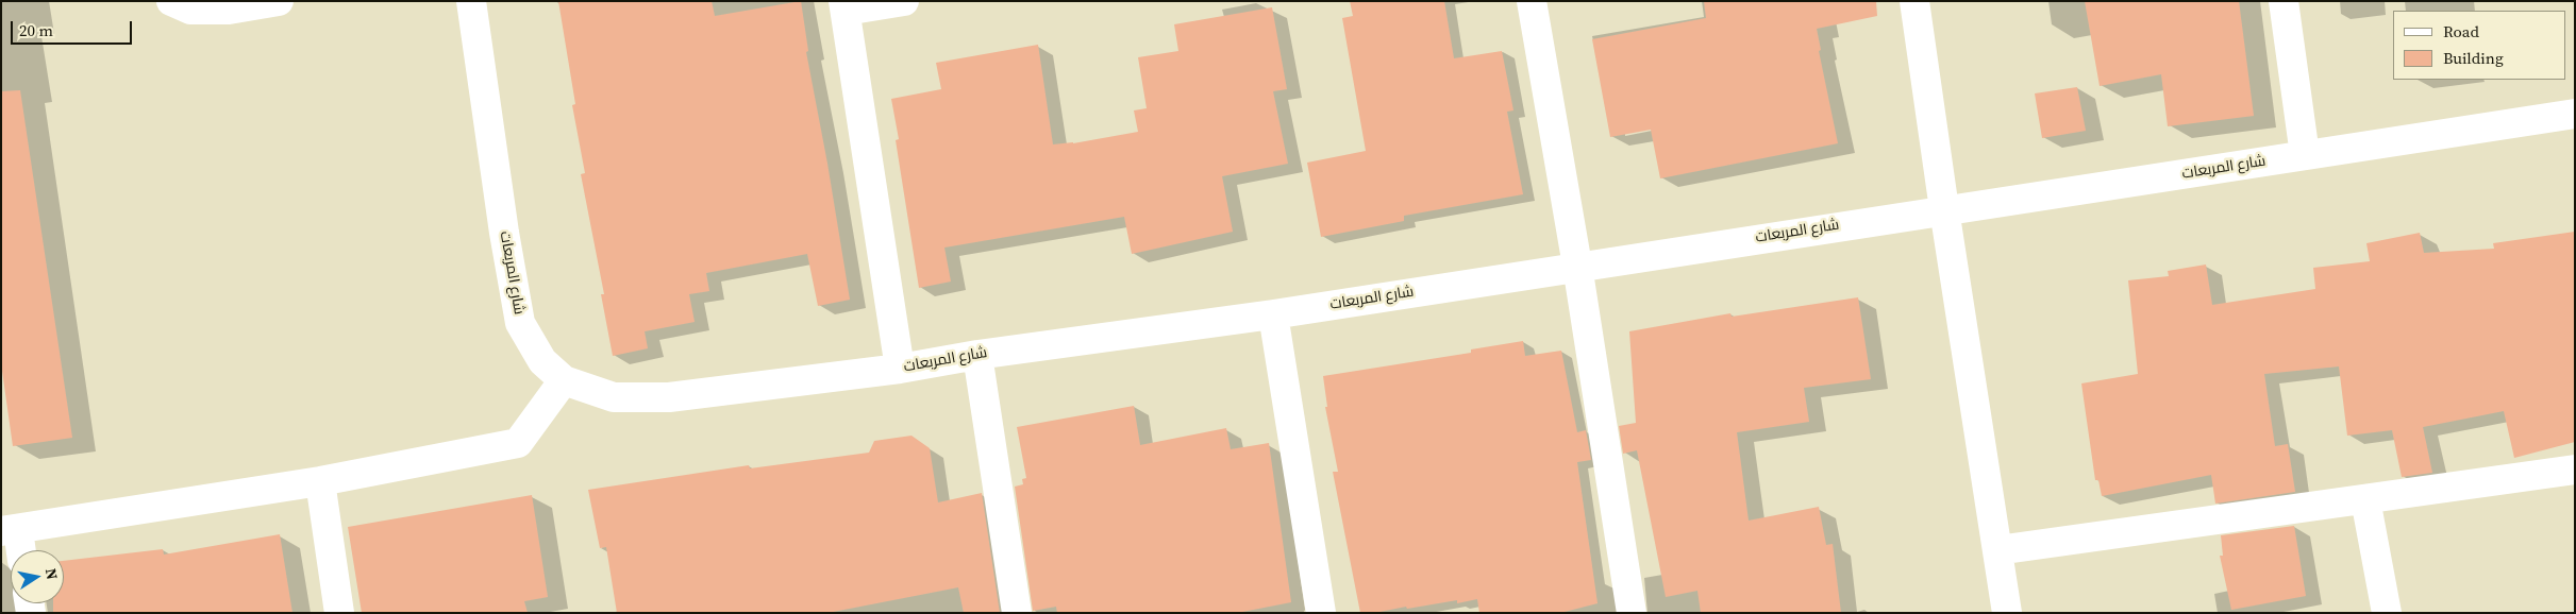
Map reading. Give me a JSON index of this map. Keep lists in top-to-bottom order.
{
  "streets": {
    "street": ["شارع المربعات"]
  },
  "legend": ["Road", "Building"],
  "scale_bar": "20 m",
  "north": "right"
}
